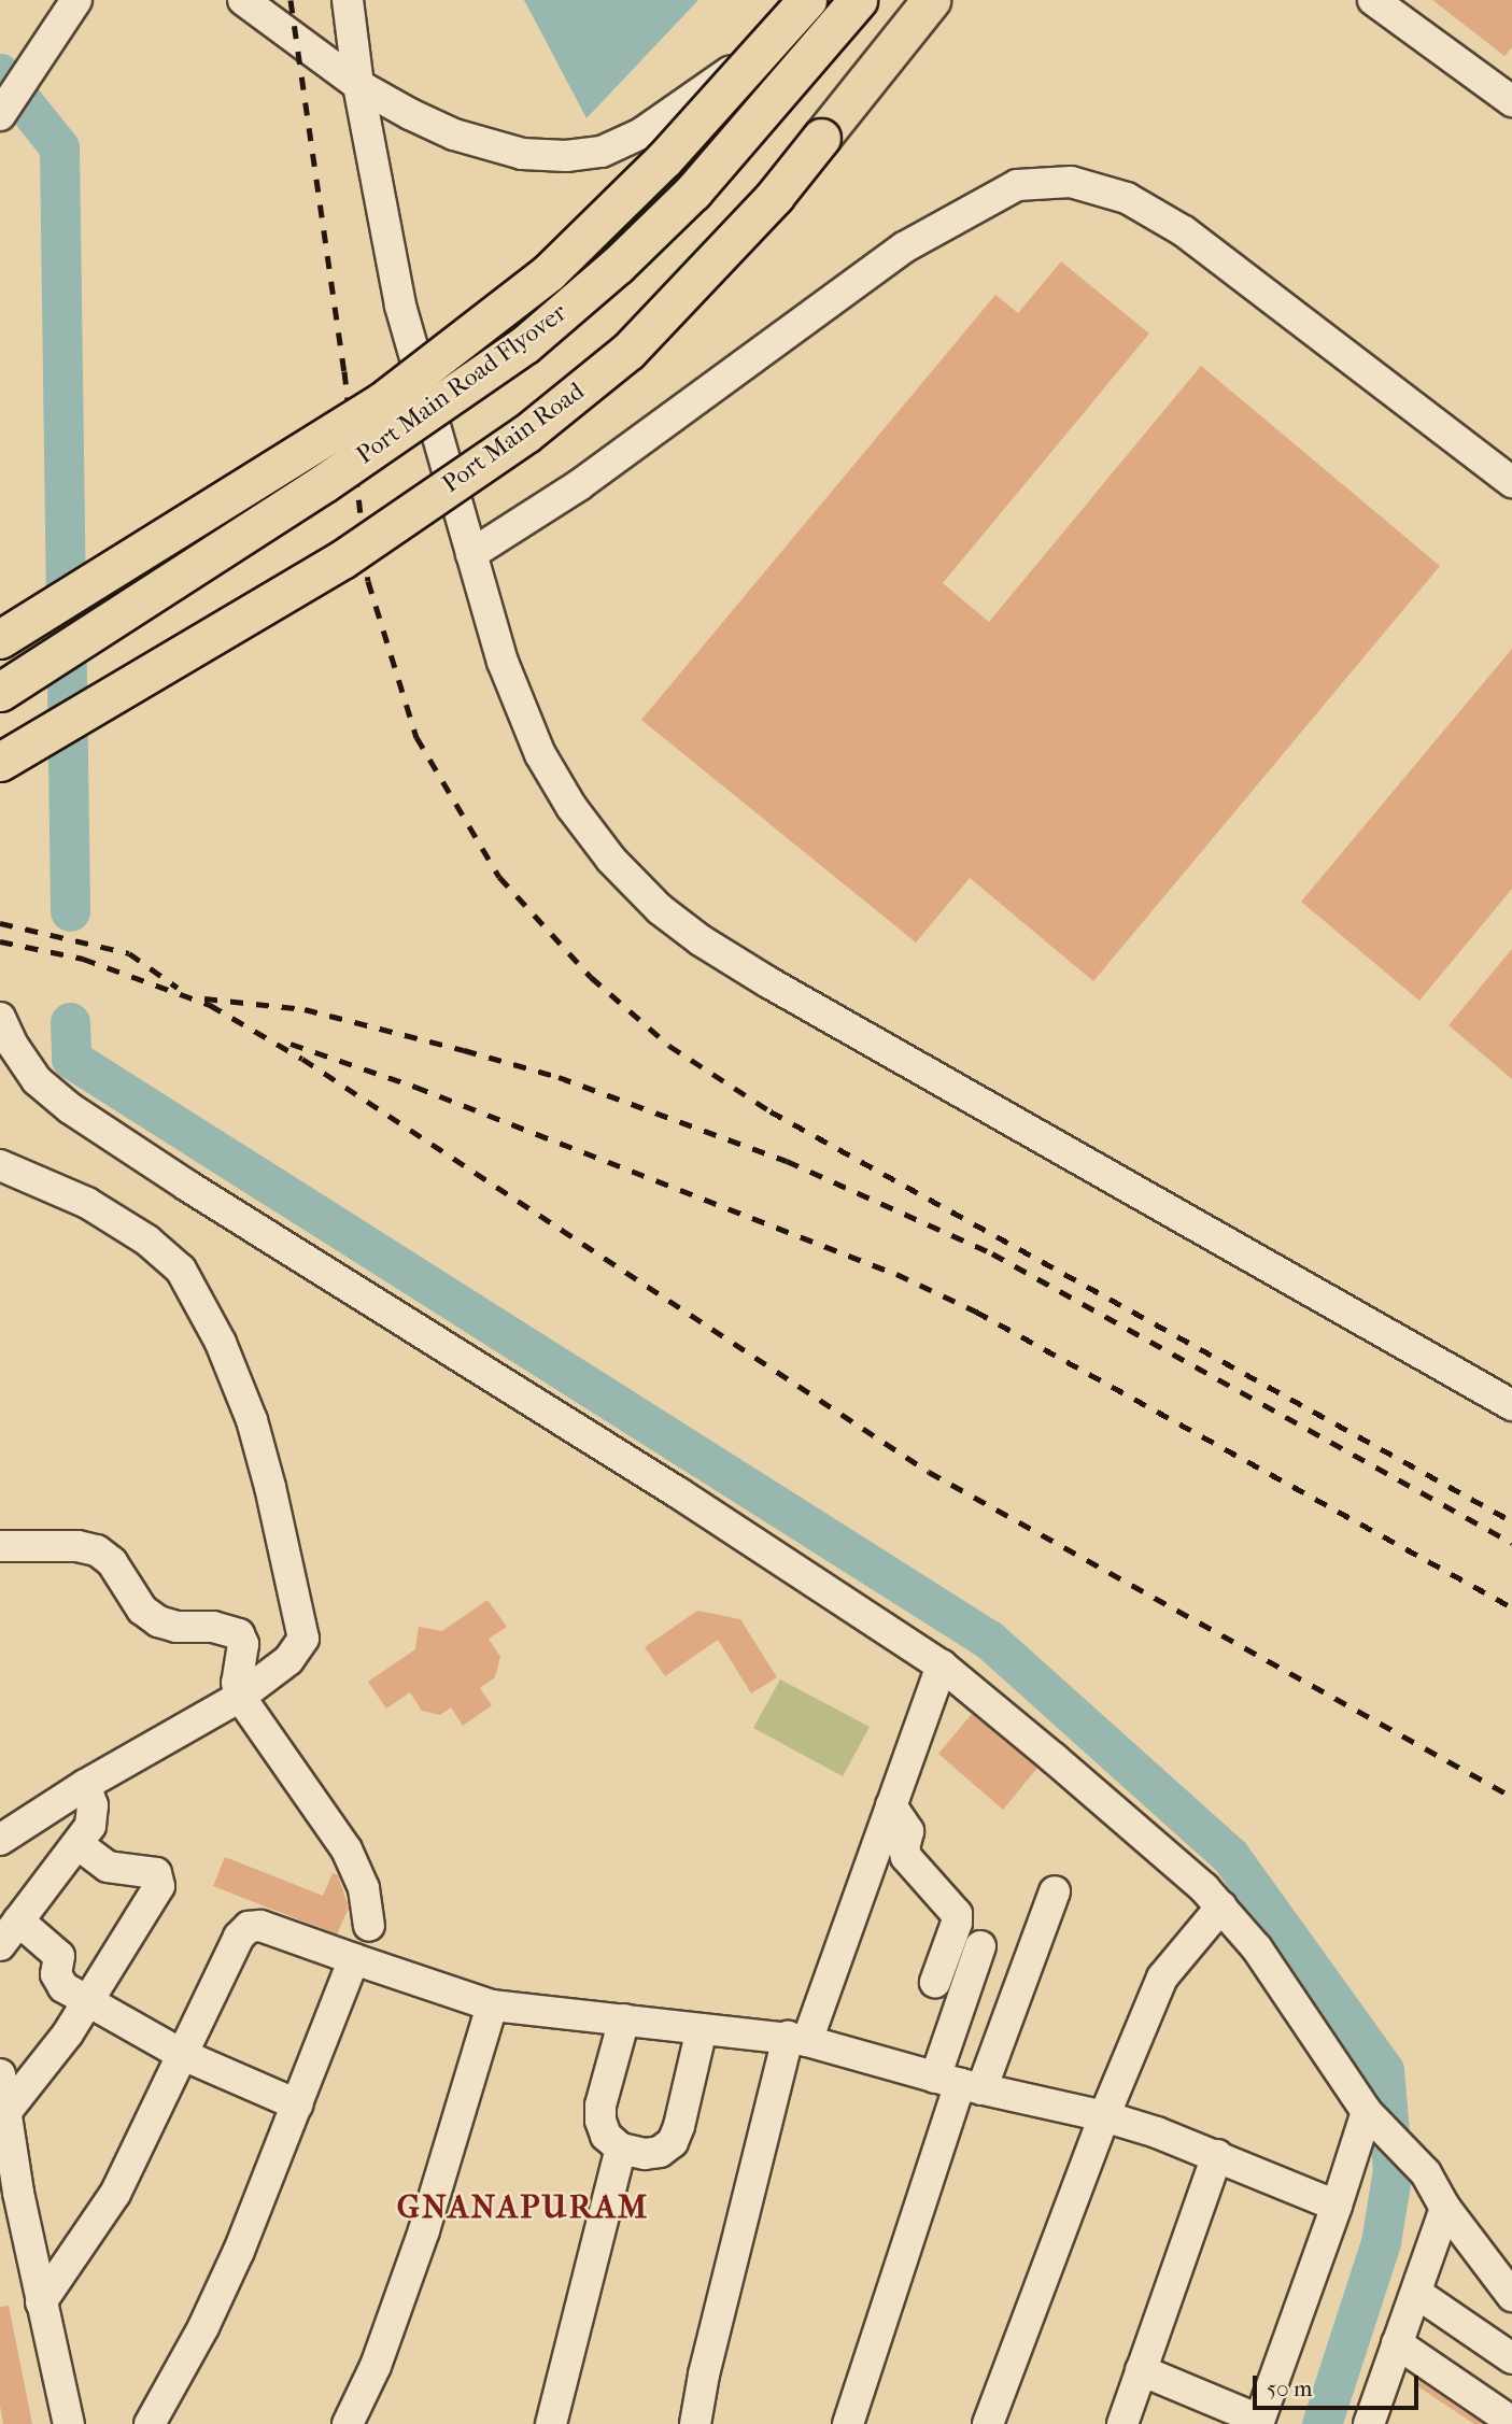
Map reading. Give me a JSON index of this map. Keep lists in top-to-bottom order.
{
  "streets": {
    "main road": ["Port Main Road Flyover", "Port Main Road"]
  },
  "districts": ["GNANAPURAM"],
  "scale_bar": "50 m"
}
